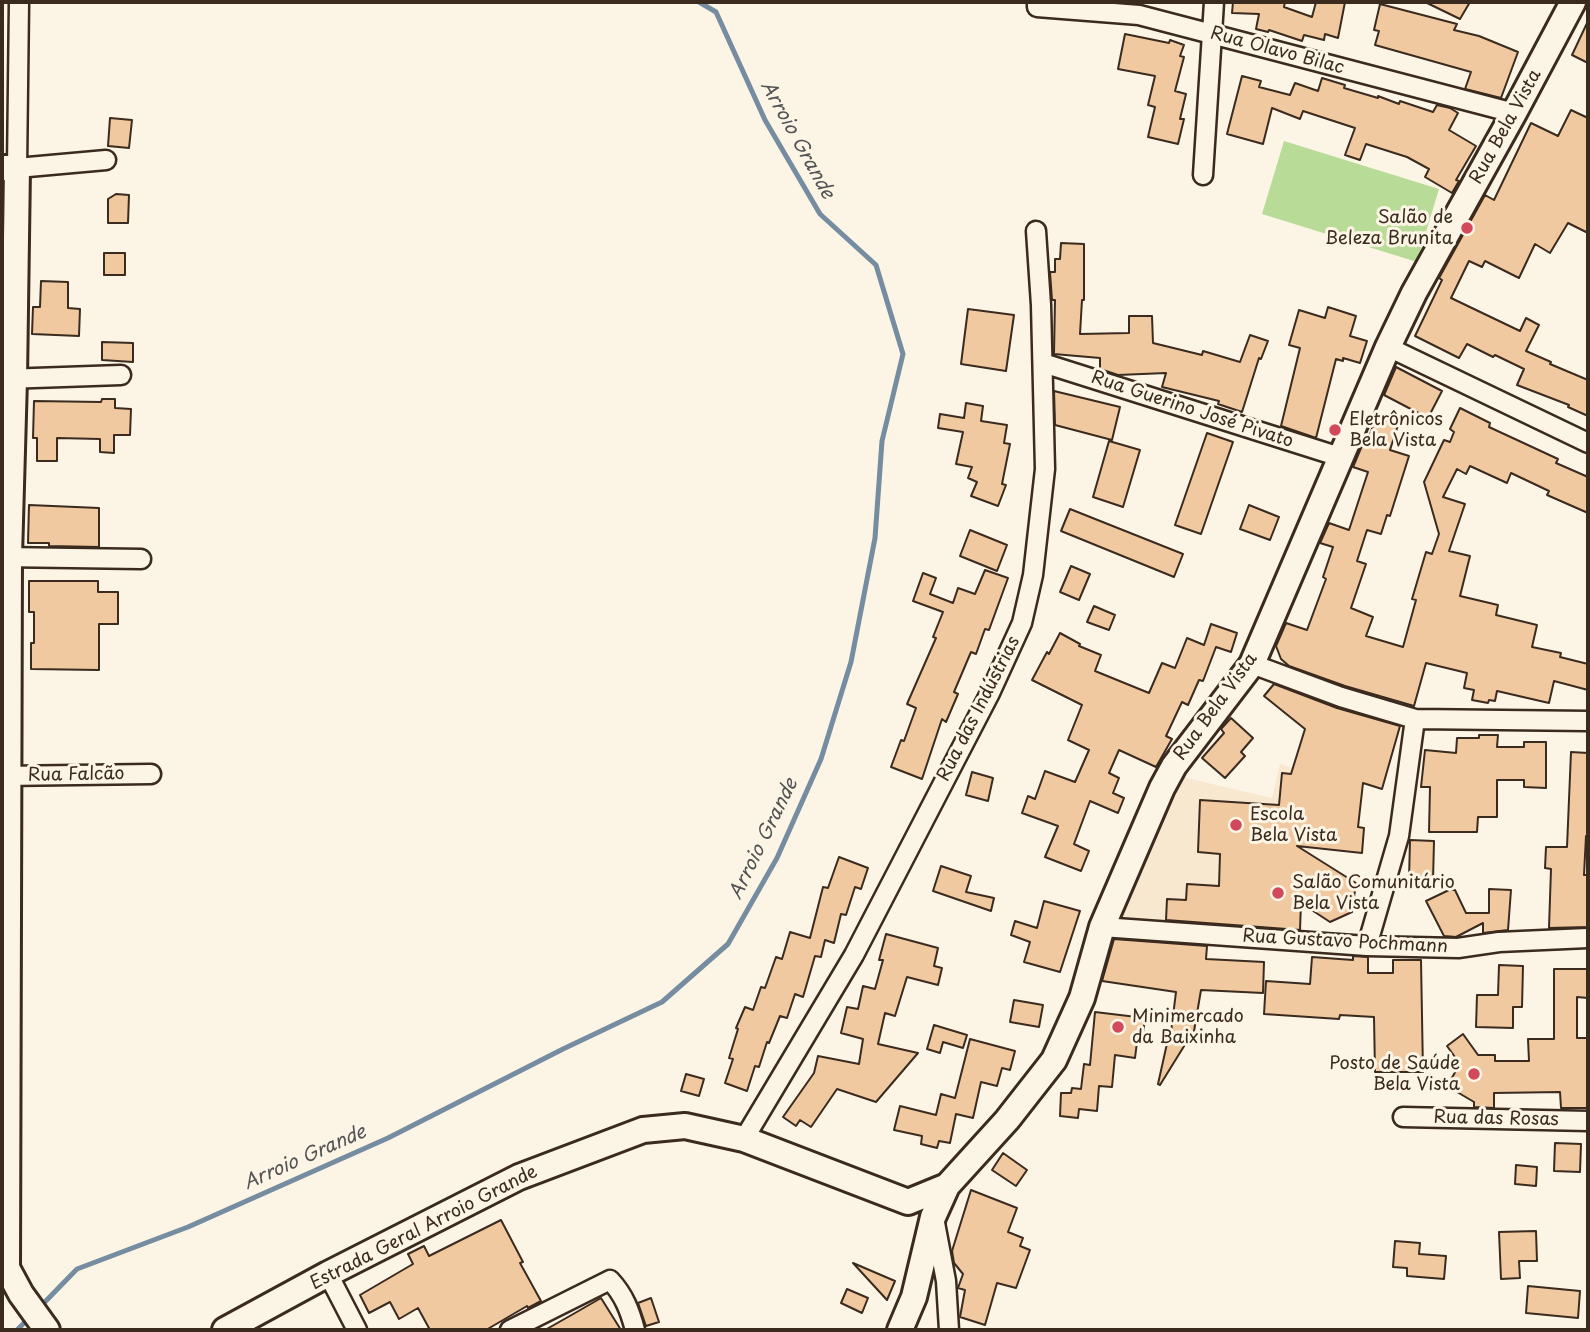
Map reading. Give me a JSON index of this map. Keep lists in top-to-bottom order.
{
  "streets": {
    "main road": ["Rua Bela Vista", "Estrada Geral Arroio Grande"],
    "street": [
      "Rua Olavo Bilac",
      "Rua Guerino José Pivato",
      "Rua das Indústrias",
      "Rua Falcão",
      "Rua Gustavo Pochmann",
      "Rua das Rosas"
    ]
  },
  "crossings": [
    ["Rua Olavo Bilac", "Rua Bela Vista"],
    ["Rua Bela Vista", "Rua Guerino José Pivato"],
    ["Rua Bela Vista", "Rua Gustavo Pochmann"],
    ["Rua Bela Vista", "Estrada Geral Arroio Grande"],
    ["Rua Guerino José Pivato", "Rua das Indústrias"],
    ["Rua das Indústrias", "Estrada Geral Arroio Grande"]
  ],
  "water": ["Arroio Grande"],
  "places": [
    "Salão de Beleza Brunita",
    "Eletrônicos Bela Vista",
    "Escola Bela Vista",
    "Salão Comunitário Bela Vista",
    "Minimercado da Baixinha",
    "Posto de Saúde Bela Vista"
  ]
}
